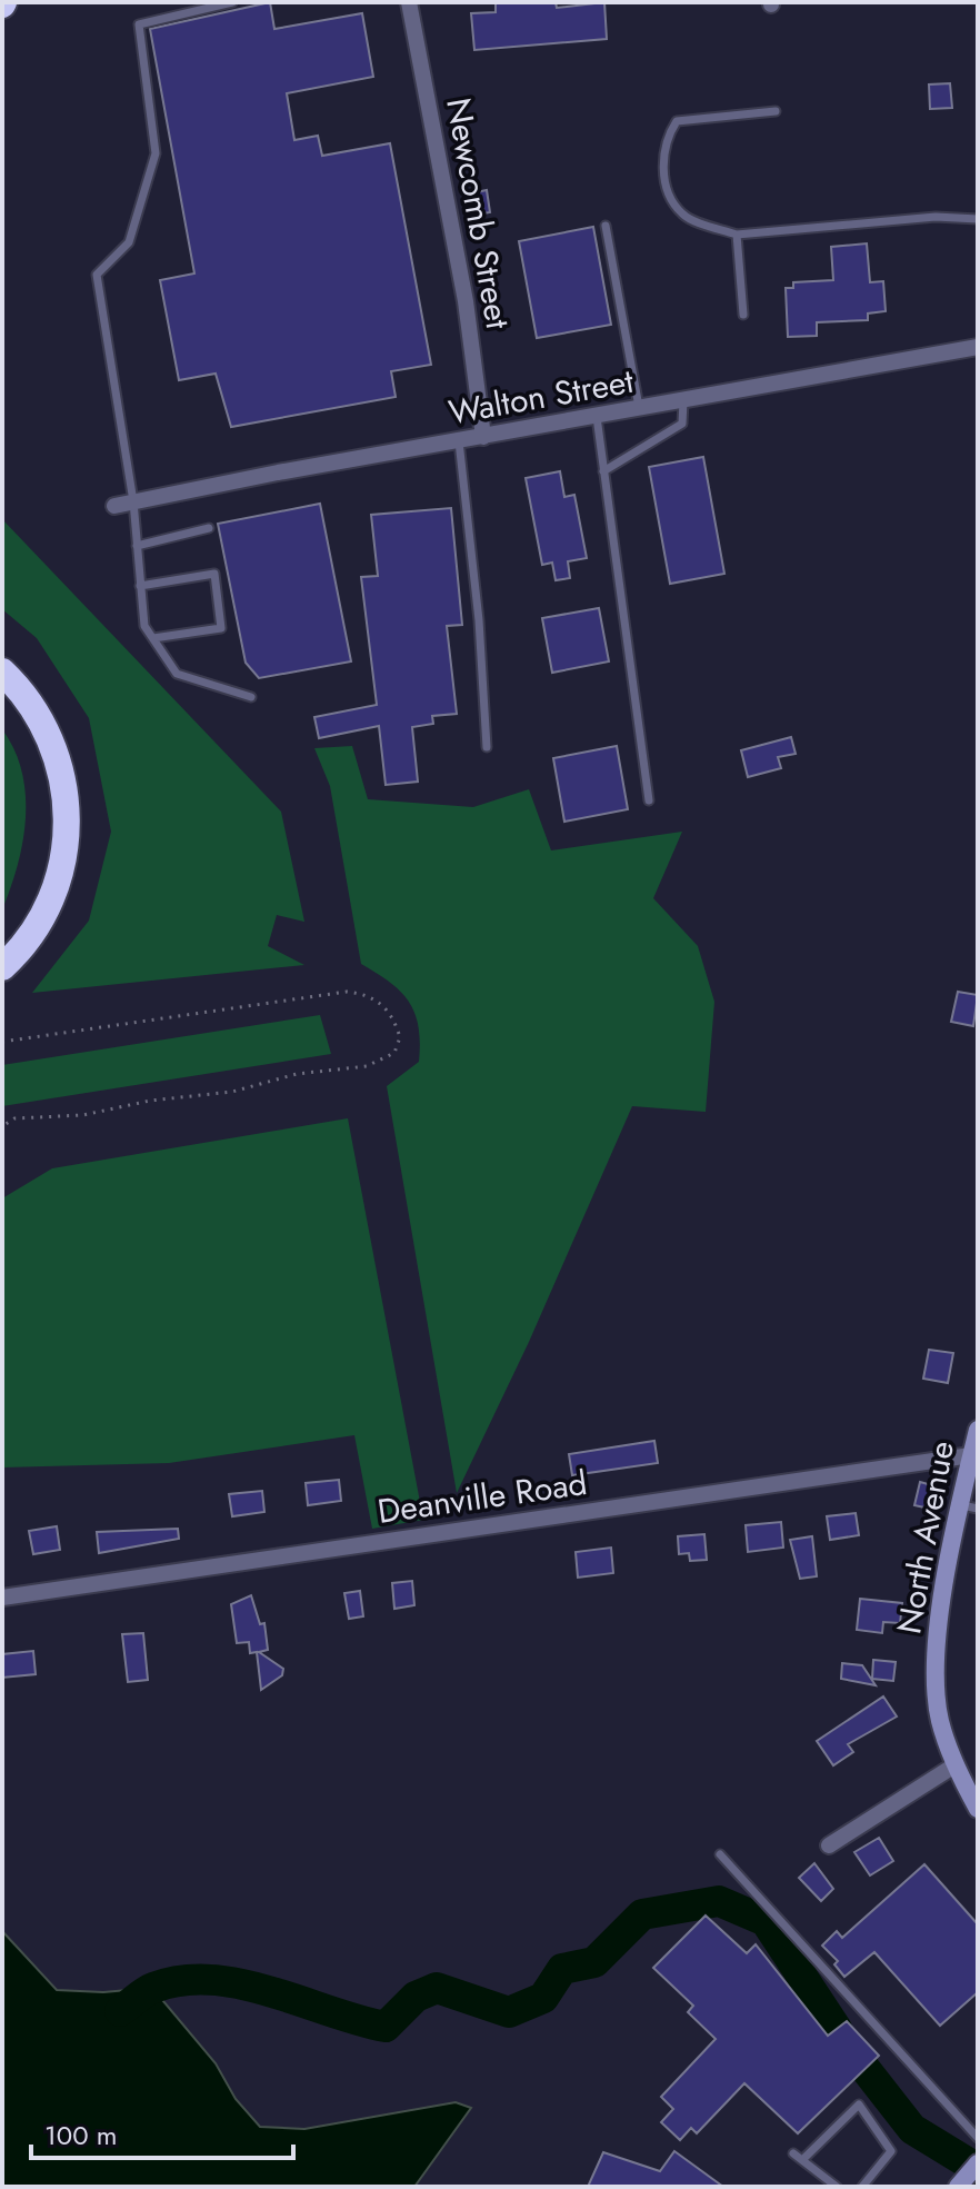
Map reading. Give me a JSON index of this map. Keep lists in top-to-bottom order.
{
  "streets": {
    "main road": ["North Avenue"],
    "street": ["Newcomb Street", "Walton Street", "Deanville Road"]
  },
  "crossings": [
    ["Newcomb Street", "Walton Street"],
    ["Deanville Road", "North Avenue"]
  ],
  "scale_bar": "100 m"
}
